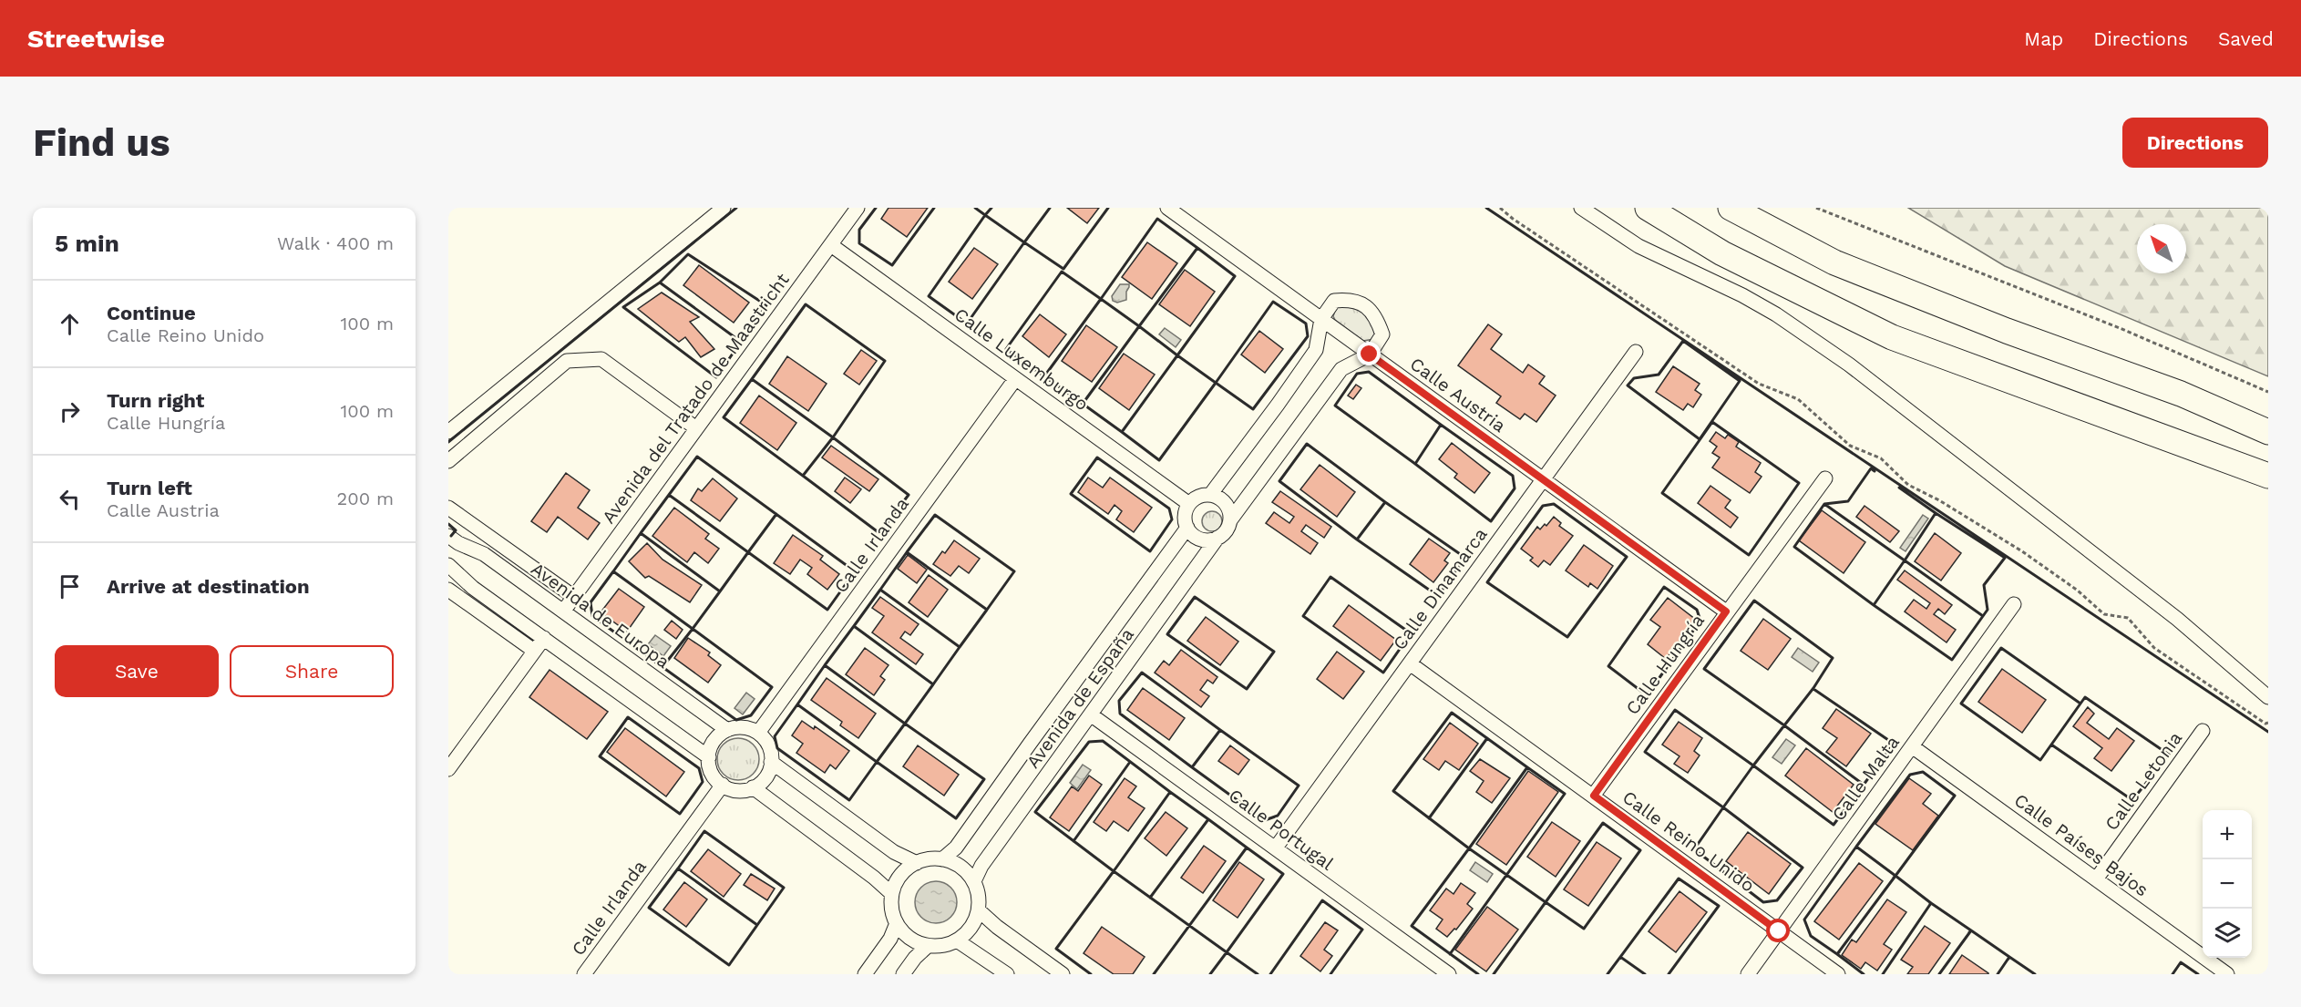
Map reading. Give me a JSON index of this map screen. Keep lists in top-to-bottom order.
{
  "streets": {
    "street": [
      "Calle Luxemburgo",
      "Calle Austria",
      "Avenida del Tratado de Maastricht",
      "Calle Irlanda",
      "Calle Dinamarca",
      "Avenida de Europa",
      "Calle Hungría",
      "Avenida de España",
      "Calle Malta",
      "Calle Letonia",
      "Calle Portugal",
      "Calle Reino Unido",
      "Calle Países Bajos"
    ]
  },
  "crossings": [
    ["Calle Luxemburgo", "Avenida del Tratado de Maastricht"],
    ["Calle Luxemburgo", "Calle Irlanda"],
    ["Calle Luxemburgo", "Avenida de España"],
    ["Calle Austria", "Calle Dinamarca"],
    ["Calle Austria", "Calle Hungría"],
    ["Avenida del Tratado de Maastricht", "Avenida de Europa"],
    ["Calle Irlanda", "Avenida de Europa"],
    ["Calle Dinamarca", "Calle Portugal"],
    ["Calle Dinamarca", "Calle Reino Unido"],
    ["Calle Hungría", "Calle Reino Unido"],
    ["Avenida de España", "Calle Portugal"],
    ["Calle Malta", "Calle Reino Unido"],
    ["Calle Malta", "Calle Países Bajos"],
    ["Calle Letonia", "Calle Países Bajos"]
  ],
  "north": "top left",
  "page": {
    "header": "Streetwise",
    "nav": ["Map", "Directions", "Saved"],
    "buttons": [
      "Directions",
      ["Save", "Share"]
    ],
    "title": "Find us",
    "heading": ["5 min", "Walk · 400 m"],
    "list": [
      ["Continue", "Calle Reino Unido", "100 m"],
      ["Turn right", "Calle Hungría", "100 m"],
      ["Turn left", "Calle Austria", "200 m"],
      "Arrive at destination"
    ],
    "map_buttons": ["+", "−"]
  }
}
